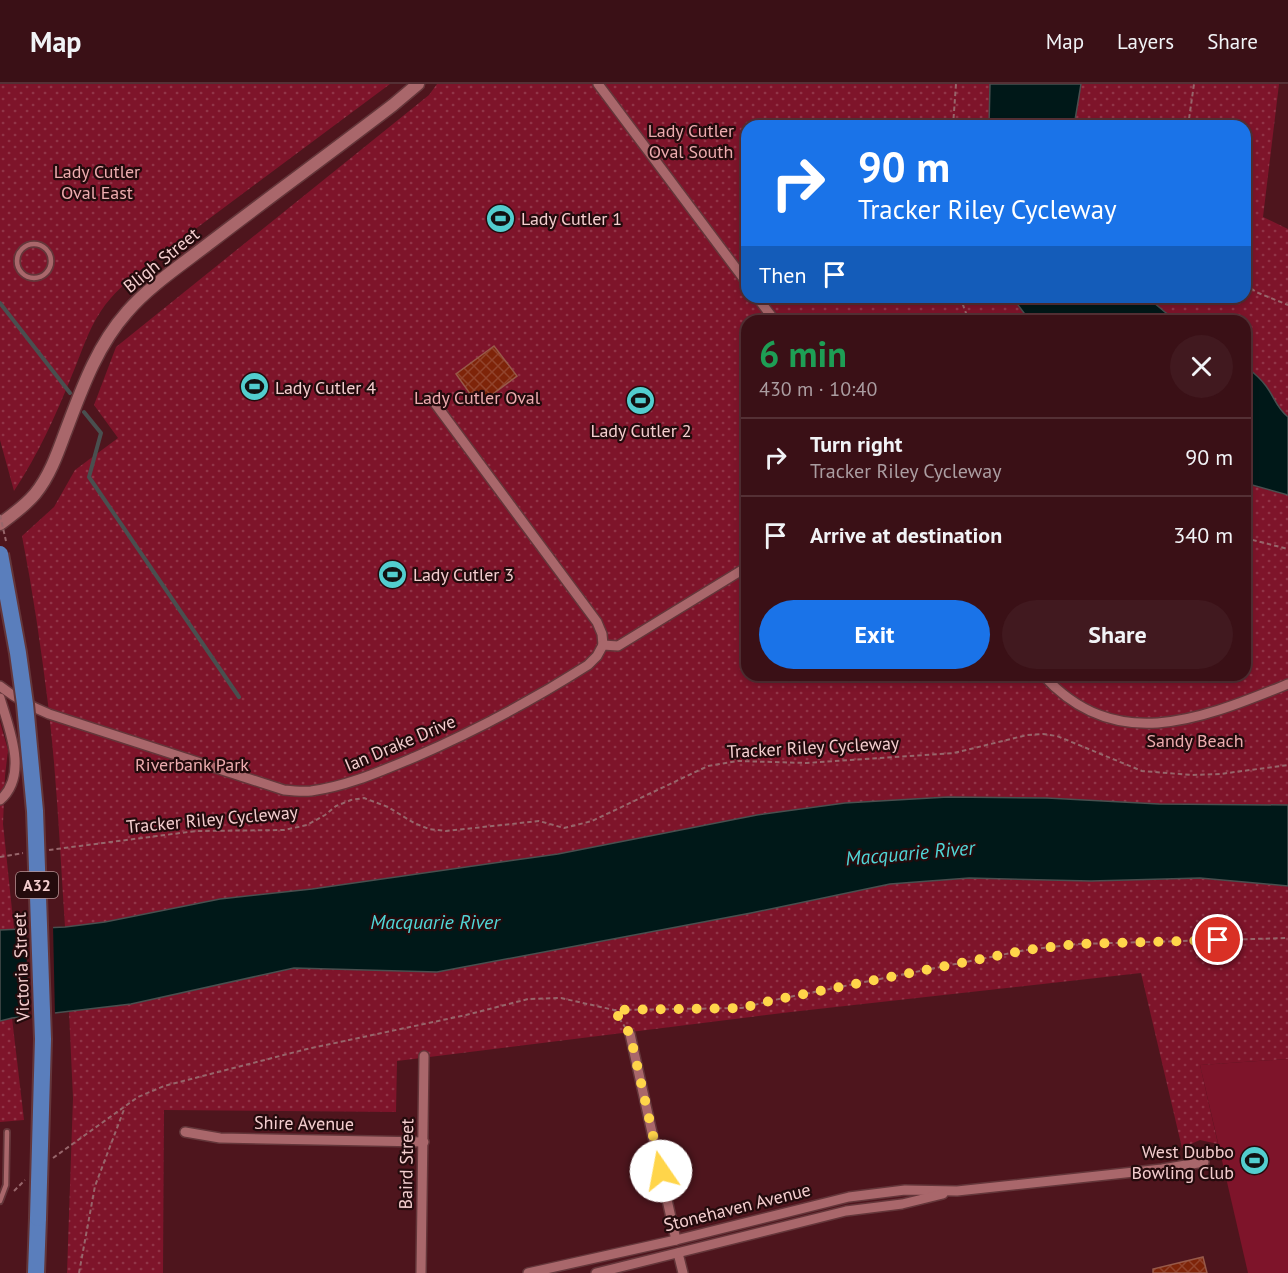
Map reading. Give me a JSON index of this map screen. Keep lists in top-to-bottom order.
{
  "streets": {
    "highway": ["A32", "Victoria Street"],
    "street": [
      "Bligh Street",
      "Ian Drake Drive",
      "Shire Avenue",
      "Baird Street",
      "Stonehaven Avenue"
    ],
    "path": ["Tracker Riley Cycleway"]
  },
  "crossings": [
    ["Shire Avenue", "Baird Street"]
  ],
  "water": ["Macquarie River"],
  "parks": [
    "Lady Cutler Oval South",
    "Lady Cutler Oval East",
    "Lady Cutler Oval",
    "Sandy Beach",
    "Riverbank Park"
  ],
  "places": {
    "sports": [
      "Lady Cutler 1",
      "Lady Cutler 4",
      "Lady Cutler 2",
      "Lady Cutler 3",
      "West Dubbo Bowling Club"
    ]
  },
  "page": {
    "header": "Map",
    "nav": ["Map", "Layers", "Share"],
    "turn": ["90 m", "Tracker Riley Cycleway"],
    "then": "Then",
    "heading": ["6 min", "430 m · 10:40"],
    "list": [
      {
        "name": "Turn right",
        "note": "Tracker Riley Cycleway",
        "value": "90 m"
      },
      {
        "name": "Arrive at destination",
        "value": "340 m"
      }
    ],
    "buttons": ["Exit", "Share"]
  }
}
